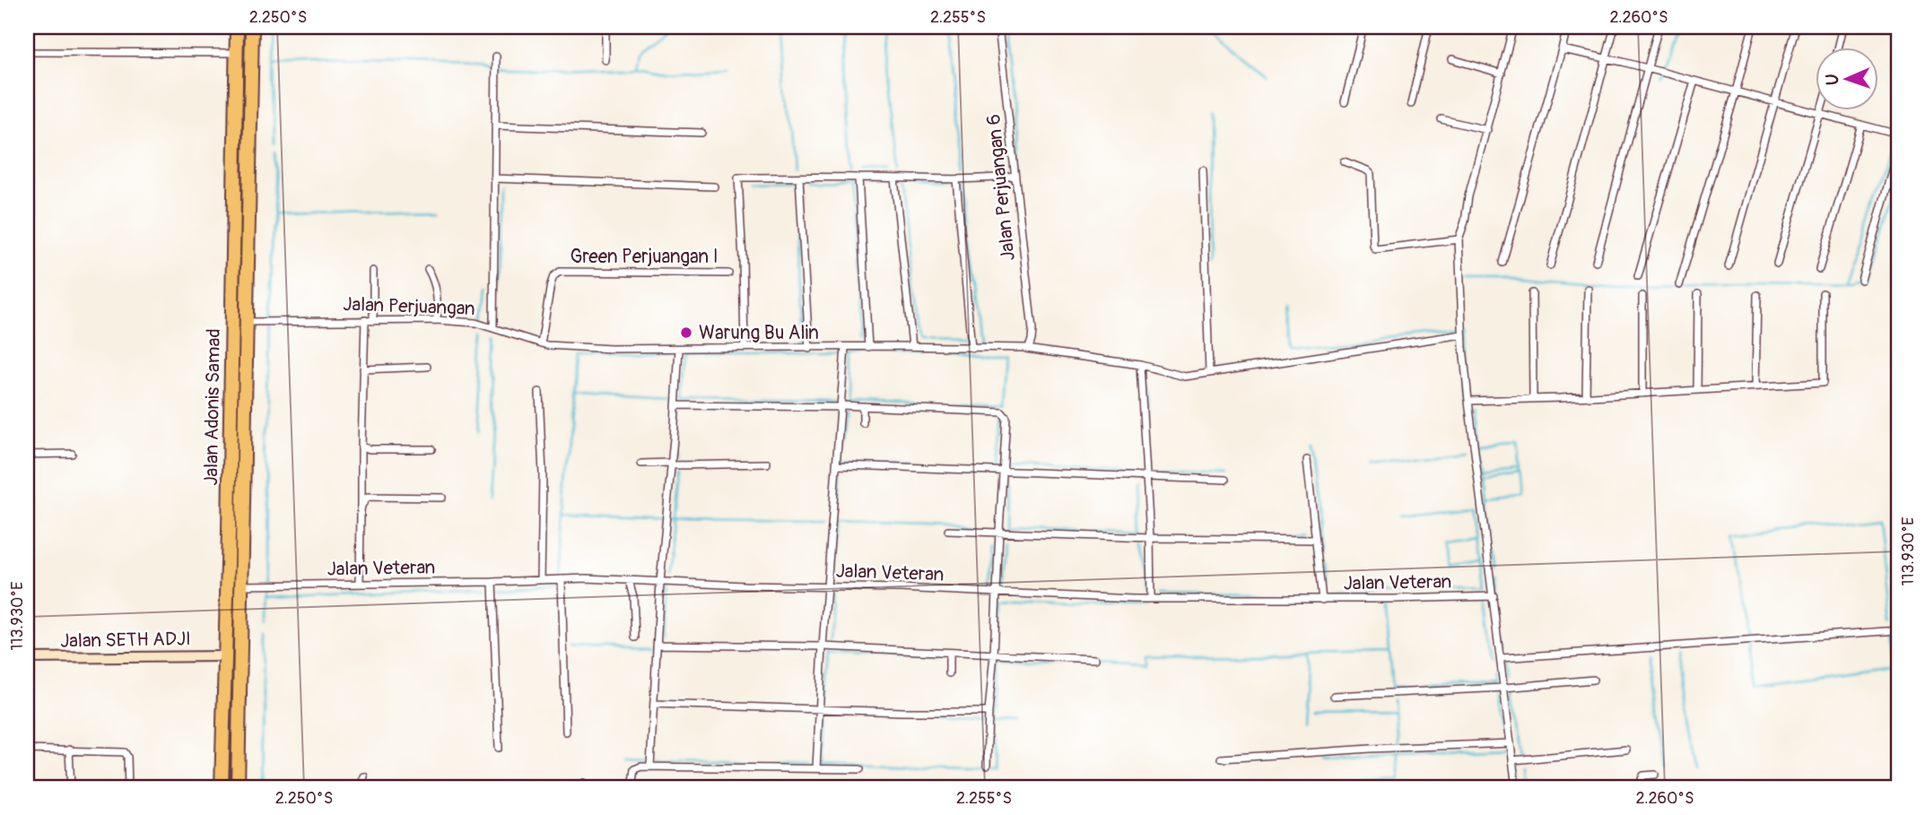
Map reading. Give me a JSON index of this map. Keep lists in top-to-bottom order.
{
  "streets": {
    "highway": ["Jalan Adonis Samad"],
    "street": [
      "Jalan Perjuangan 6",
      "Green Perjuangan I",
      "Jalan Perjuangan",
      "Jalan Veteran",
      "Jalan SETH ADJI"
    ]
  },
  "crossings": [
    ["Jalan Perjuangan 6", "Jalan Perjuangan"],
    ["Green Perjuangan I", "Jalan Perjuangan"],
    ["Jalan Adonis Samad", "Jalan SETH ADJI"]
  ],
  "places": ["Warung Bu Alin"],
  "north": "left",
  "coordinates": [
    "2.250°S",
    "2.255°S",
    "2.260°S",
    "113.930°E"
  ]
}
